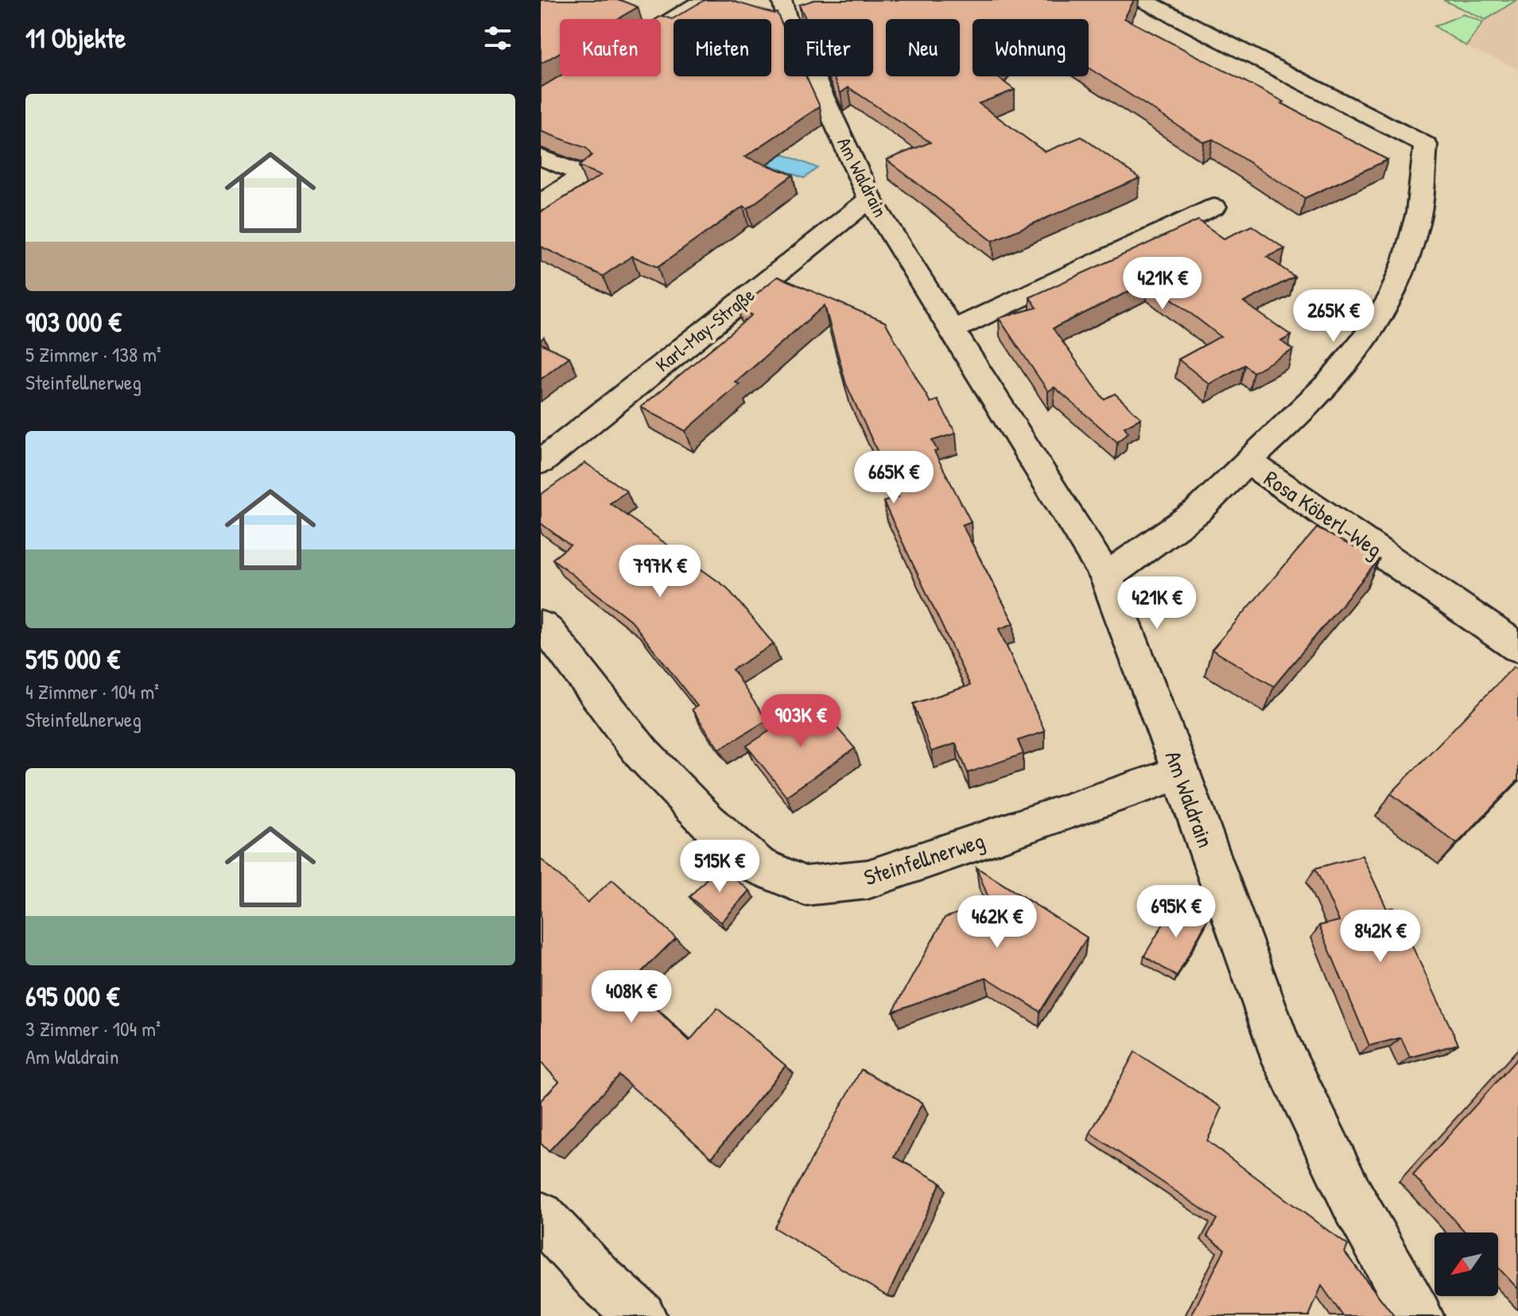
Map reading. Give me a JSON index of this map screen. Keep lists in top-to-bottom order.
{
  "streets": {
    "street": [
      "Am Waldrain",
      "Karl-May-Straße",
      "Rosa Köberl-Weg",
      "Steinfellnerweg"
    ]
  },
  "crossings": [
    ["Am Waldrain", "Karl-May-Straße"],
    ["Am Waldrain", "Rosa Köberl-Weg"],
    ["Am Waldrain", "Steinfellnerweg"]
  ],
  "north": "bottom left",
  "page": {
    "heading": "11 Objekte",
    "chip": [
      "Kaufen",
      "Mieten",
      "Filter",
      "Neu",
      "Wohnung"
    ],
    "list": [
      {
        "name": "903 000 €",
        "note": "5 Zimmer · 138 m² · Steinfellnerweg"
      },
      {
        "name": "515 000 €",
        "note": "4 Zimmer · 104 m² · Steinfellnerweg"
      },
      {
        "name": "695 000 €",
        "note": "3 Zimmer · 104 m² · Am Waldrain"
      }
    ],
    "price": [
      "421K €",
      "265K €",
      "665K €",
      "797K €",
      "421K €",
      "903K €",
      "515K €",
      "695K €",
      "462K €",
      "842K €",
      "408K €"
    ]
  }
}
